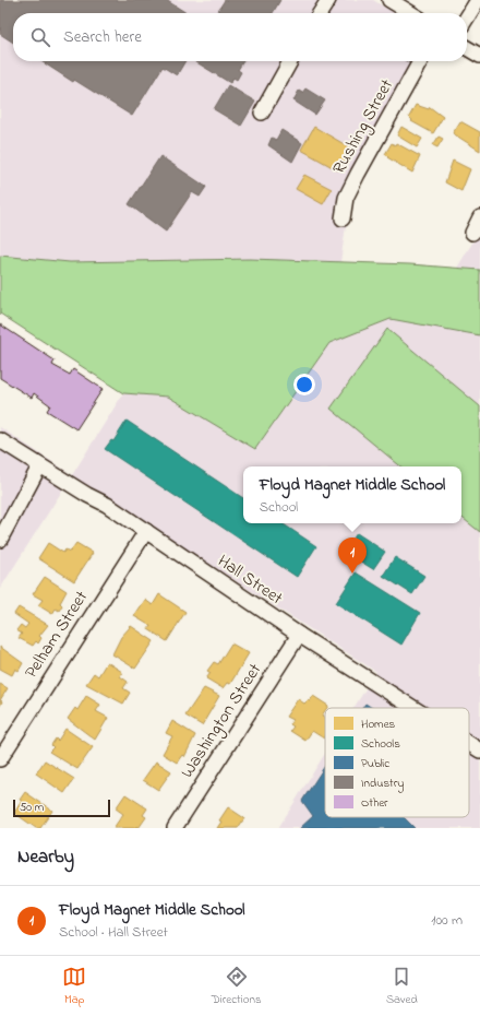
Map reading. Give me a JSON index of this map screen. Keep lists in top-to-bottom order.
{
  "streets": {
    "street": [
      "Rushing Street",
      "Hall Street",
      "Pelham Street",
      "Washington Street"
    ]
  },
  "crossings": [
    ["Hall Street", "Pelham Street"],
    ["Hall Street", "Washington Street"]
  ],
  "legend": [
    "Homes",
    "Schools",
    "Public",
    "Industry",
    "Other"
  ],
  "scale_bar": "50 m",
  "page": {
    "search": "Search here",
    "popup": ["Floyd Magnet Middle School", "School"],
    "pins": "1",
    "scale": "50 m",
    "heading": "Nearby",
    "list": [
      {
        "mark": "1",
        "name": "Floyd Magnet Middle School",
        "note": "School · Hall Street",
        "value": "100 m"
      }
    ],
    "nav": ["Map", "Directions", "Saved"]
  }
}
